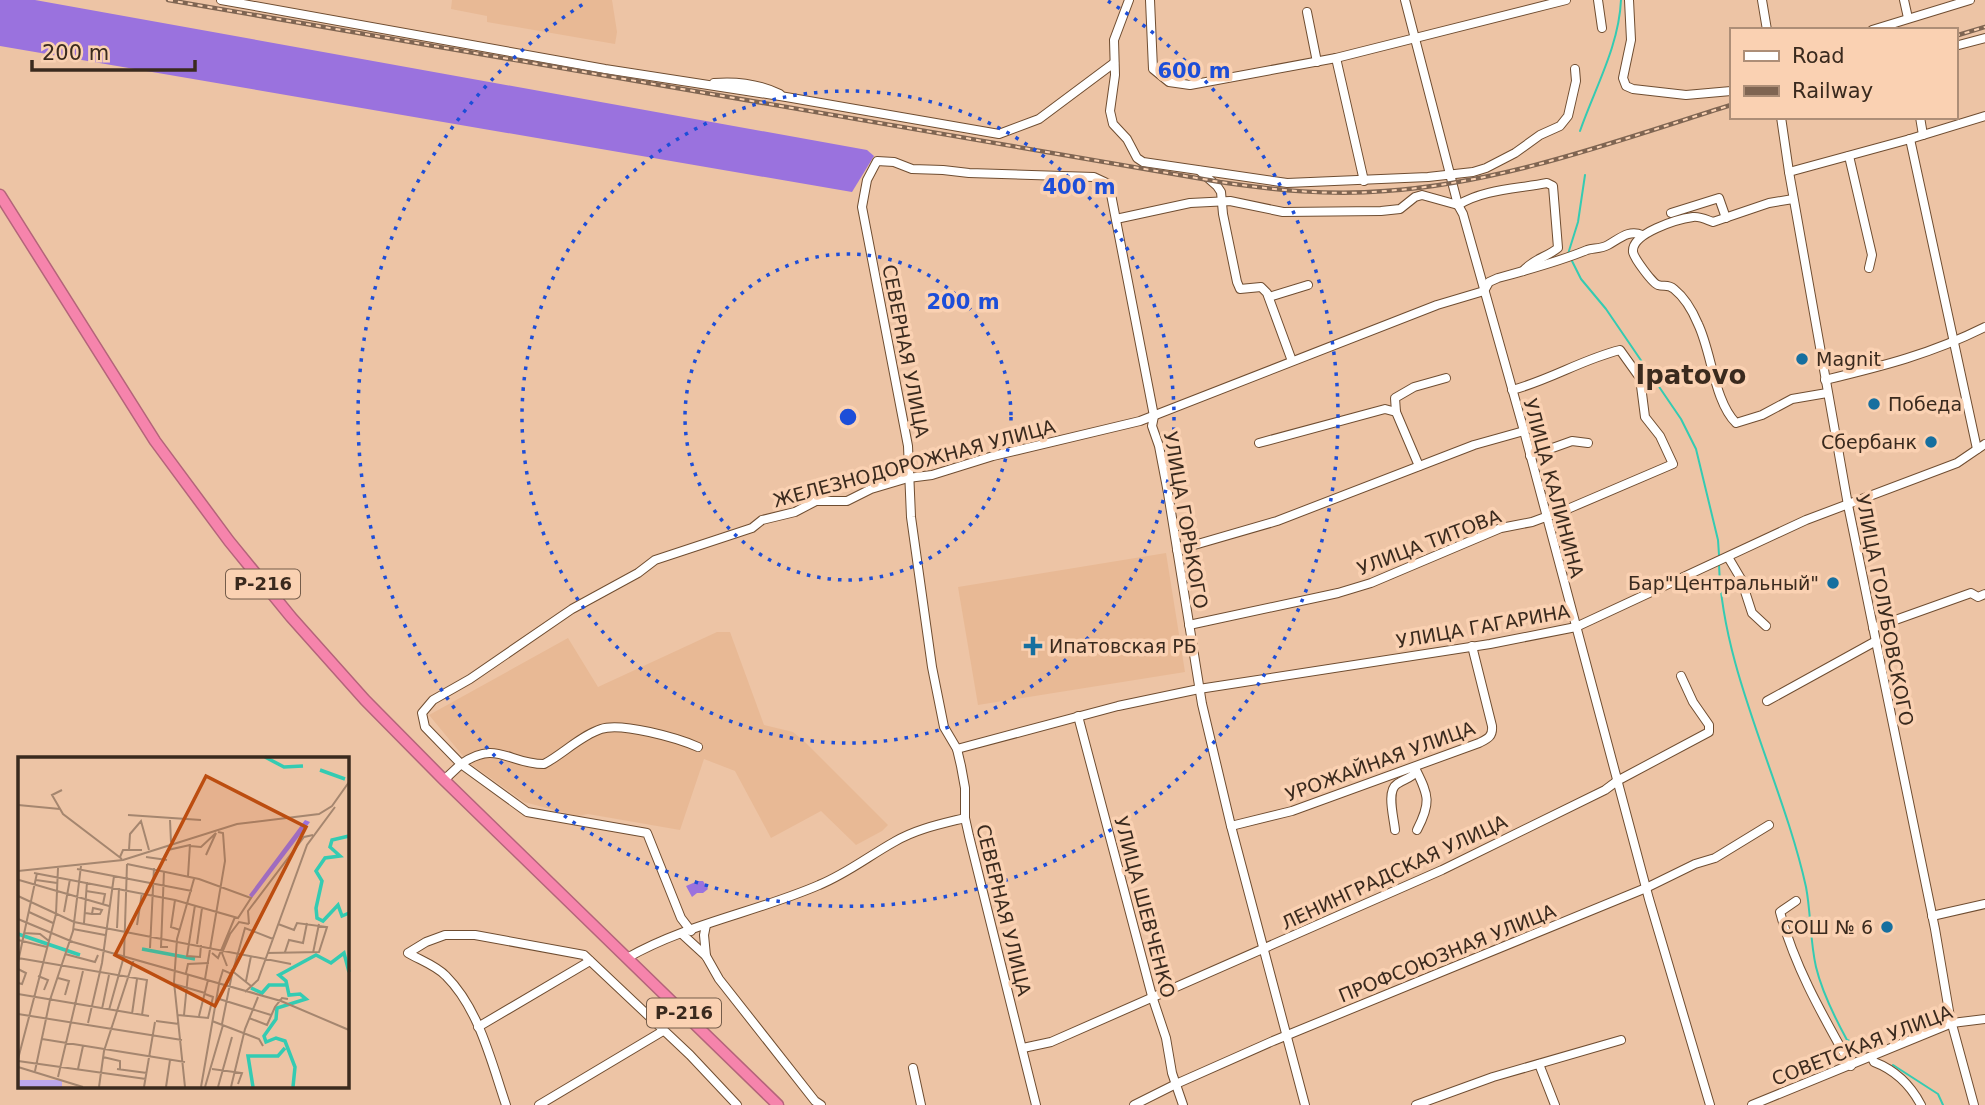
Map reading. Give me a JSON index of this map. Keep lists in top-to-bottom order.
{
  "streets": {
    "highway": ["Р-216"],
    "street": [
      "СЕВЕРНАЯ УЛИЦА",
      "ЖЕЛЕЗНОДОРОЖНАЯ УЛИЦА",
      "УЛИЦА КАЛИНИНА",
      "УЛИЦА ГОРЬКОГО",
      "УЛИЦА ТИТОВА",
      "УЛИЦА ГОЛУБОВСКОГО",
      "УЛИЦА ГАГАРИНА",
      "УРОЖАЙНАЯ УЛИЦА",
      "ЛЕНИНГРАДСКАЯ УЛИЦА",
      "УЛИЦА ШЕВЧЕНКО",
      "ПРОФСОЮЗНАЯ УЛИЦА",
      "СОВЕТСКАЯ УЛИЦА"
    ]
  },
  "crossings": [
    ["СЕВЕРНАЯ УЛИЦА", "ЖЕЛЕЗНОДОРОЖНАЯ УЛИЦА"],
    ["СЕВЕРНАЯ УЛИЦА", "УЛИЦА ГОРЬКОГО"],
    ["СЕВЕРНАЯ УЛИЦА", "УЛИЦА ГАГАРИНА"],
    ["СЕВЕРНАЯ УЛИЦА", "ЛЕНИНГРАДСКАЯ УЛИЦА"],
    ["ЖЕЛЕЗНОДОРОЖНАЯ УЛИЦА", "УЛИЦА КАЛИНИНА"],
    ["ЖЕЛЕЗНОДОРОЖНАЯ УЛИЦА", "УЛИЦА ГОРЬКОГО"],
    ["УЛИЦА КАЛИНИНА", "УЛИЦА ТИТОВА"],
    ["УЛИЦА КАЛИНИНА", "УЛИЦА ГАГАРИНА"],
    ["УЛИЦА КАЛИНИНА", "ЛЕНИНГРАДСКАЯ УЛИЦА"],
    ["УЛИЦА КАЛИНИНА", "ПРОФСОЮЗНАЯ УЛИЦА"],
    ["УЛИЦА ГОРЬКОГО", "УЛИЦА ТИТОВА"],
    ["УЛИЦА ГОРЬКОГО", "УЛИЦА ГАГАРИНА"],
    ["УЛИЦА ГОРЬКОГО", "УРОЖАЙНАЯ УЛИЦА"],
    ["УЛИЦА ГОРЬКОГО", "ЛЕНИНГРАДСКАЯ УЛИЦА"],
    ["УЛИЦА ГОРЬКОГО", "ПРОФСОЮЗНАЯ УЛИЦА"],
    ["УЛИЦА ГОЛУБОВСКОГО", "УЛИЦА ГАГАРИНА"],
    ["УЛИЦА ГОЛУБОВСКОГО", "СОВЕТСКАЯ УЛИЦА"],
    ["УЛИЦА ГАГАРИНА", "УРОЖАЙНАЯ УЛИЦА"],
    ["УЛИЦА ГАГАРИНА", "УЛИЦА ШЕВЧЕНКО"],
    ["ЛЕНИНГРАДСКАЯ УЛИЦА", "УЛИЦА ШЕВЧЕНКО"],
    ["УЛИЦА ШЕВЧЕНКО", "ПРОФСОЮЗНАЯ УЛИЦА"]
  ],
  "districts": ["Ipatovo"],
  "places": {
    "other": [
      "Magnit",
      "Победа",
      "Сбербанк",
      "Бар\"Центральный\"",
      "СОШ № 6"
    ],
    "health": ["Ипатовская РБ"]
  },
  "legend": ["Road", "Railway"],
  "scale_bar": "200 m",
  "rings": ["600 m", "400 m", "200 m"]
}
